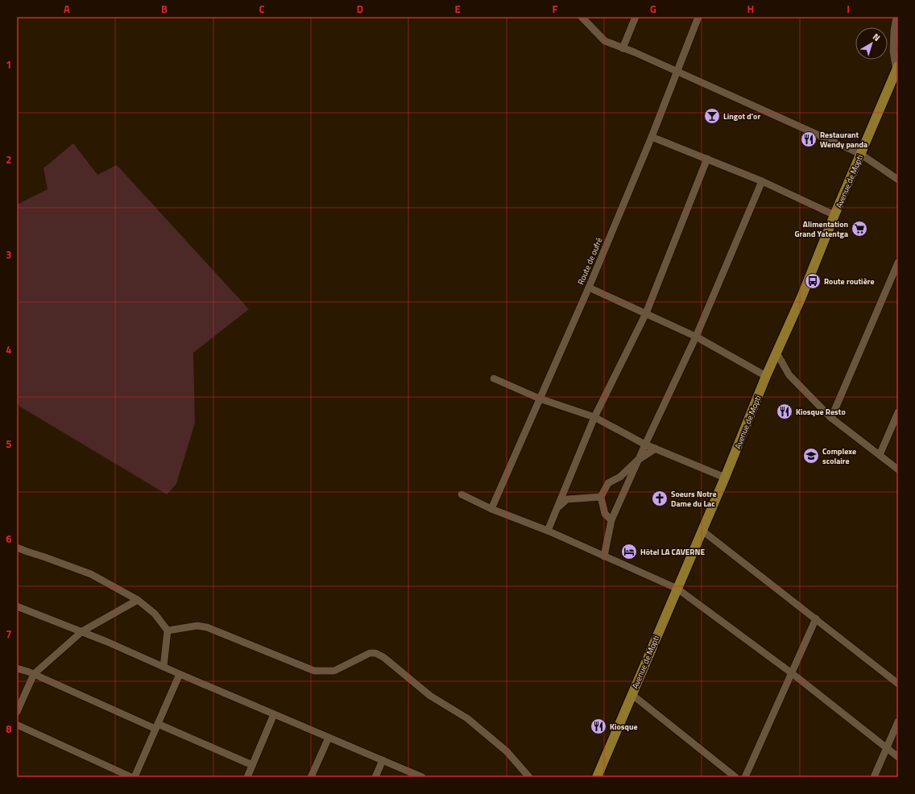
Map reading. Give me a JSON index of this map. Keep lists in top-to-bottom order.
{
  "streets": {
    "main road": ["Avenue de Mopti"],
    "street": ["Route de oufré"]
  },
  "places": {
    "bar": ["Lingot d'or"],
    "restaurant": ["Restaurant Wendy panda", "Kiosque Resto", "Kiosque"],
    "supermarket": ["Alimentation Grand Yatentga"],
    "bus stop": ["Route routière"],
    "school or university": ["Complexe scolaire"],
    "church": ["Soeurs Notre Dame du Lac"],
    "hotel": ["Hôtel LA CAVERNE"]
  },
  "north": "top right",
  "grid": {
    "columns": [
      "A",
      "B",
      "C",
      "D",
      "E",
      "F",
      "G",
      "H",
      "I"
    ],
    "rows": [
      "1",
      "2",
      "3",
      "4",
      "5",
      "6",
      "7",
      "8"
    ]
  }
}
